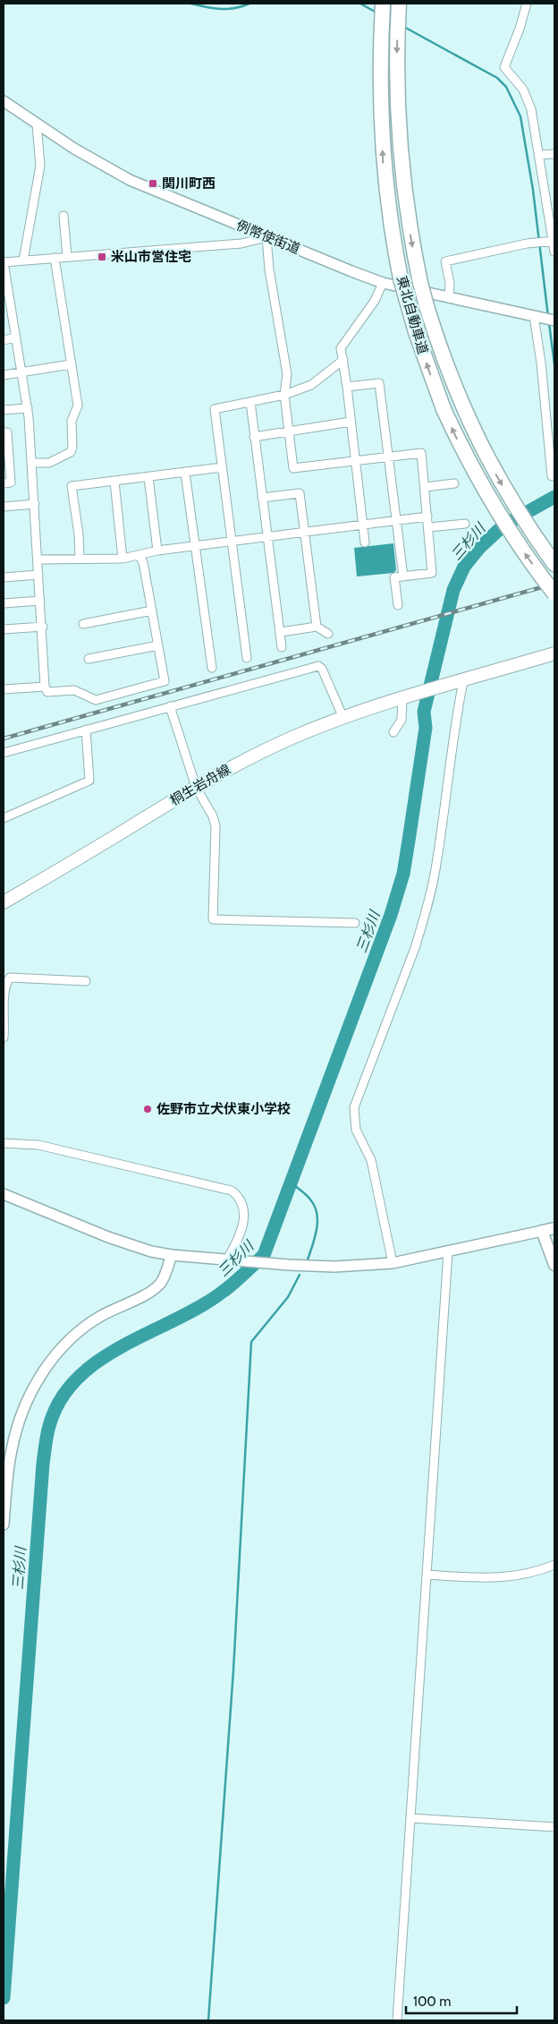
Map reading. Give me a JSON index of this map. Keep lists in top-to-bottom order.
{
  "streets": {
    "highway": ["東北自動車道"],
    "main road": ["桐生岩舟線"],
    "street": ["例幣使街道"]
  },
  "water": ["三杉川"],
  "places": {
    "transit": ["関川町西", "米山市営住宅"],
    "other": ["佐野市立犬伏東小学校"]
  },
  "scale_bar": "100 m"
}
